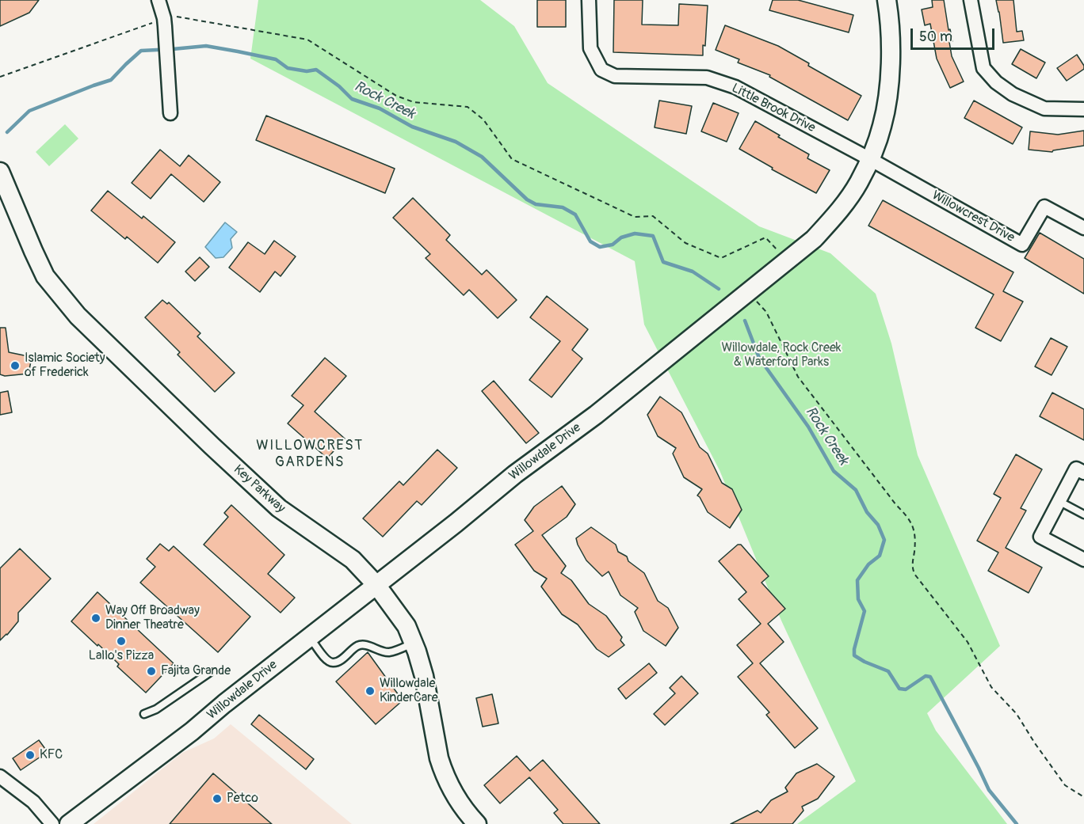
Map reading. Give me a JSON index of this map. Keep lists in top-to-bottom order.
{
  "streets": {
    "street": [
      "Little Brook Drive",
      "Willowcrest Drive",
      "Willowdale Drive",
      "Key Parkway"
    ]
  },
  "crossings": [
    ["Little Brook Drive", "Willowcrest Drive"],
    ["Little Brook Drive", "Willowdale Drive"],
    ["Willowcrest Drive", "Willowdale Drive"],
    ["Willowdale Drive", "Key Parkway"]
  ],
  "districts": ["WILLOWCREST GARDENS"],
  "water": ["Rock Creek"],
  "parks": ["Willowdale, Rock Creek & Waterford Parks"],
  "places": [
    "Islamic Society of Frederick",
    "Way Off Broadway Dinner Theatre",
    "Lallo's Pizza",
    "Fajita Grande",
    "Willowdale KinderCare",
    "KFC",
    "Petco"
  ],
  "scale_bar": "50 m"
}
